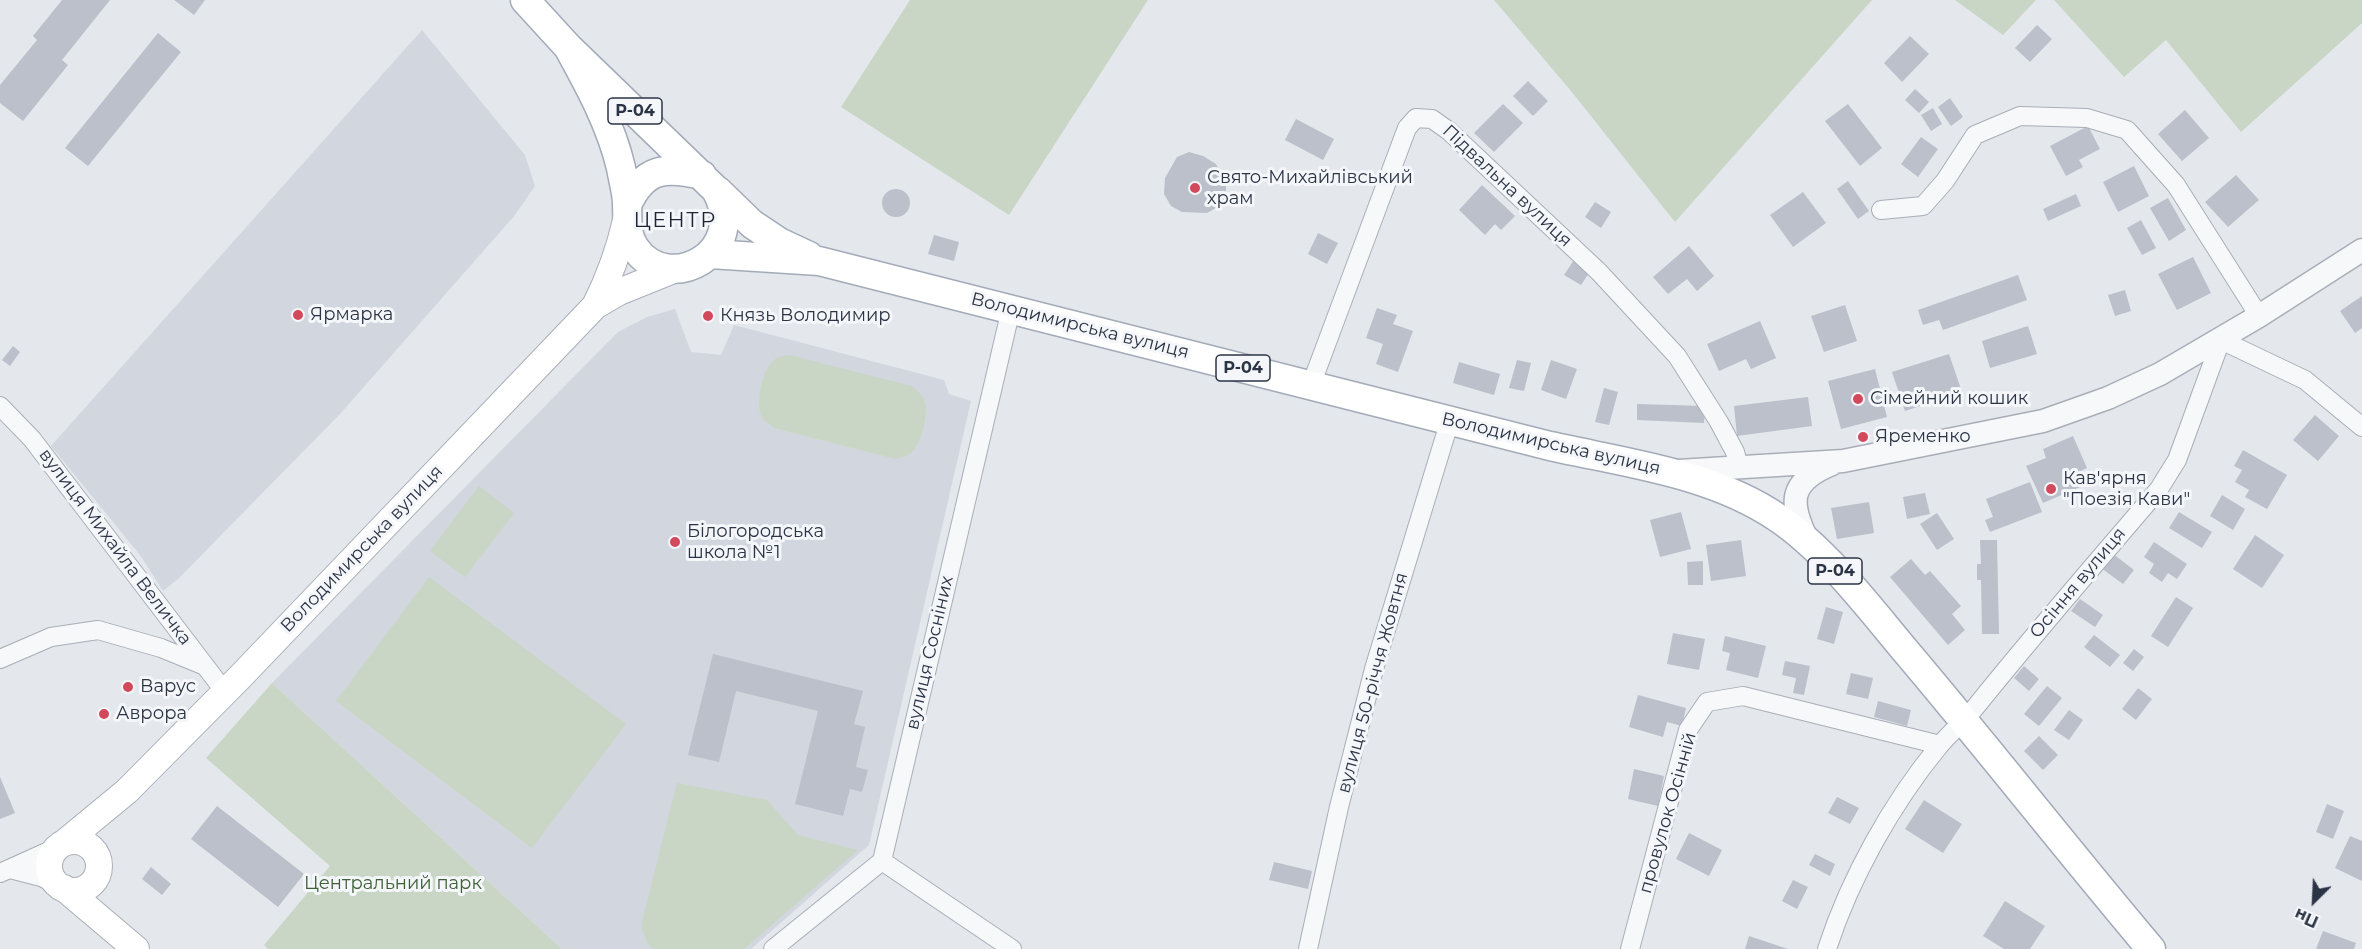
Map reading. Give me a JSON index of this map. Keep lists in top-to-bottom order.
{
  "streets": {
    "main road": ["Р-04", "Володимирська вулиця"],
    "street": [
      "Підвальна вулиця",
      "вулиця Михайла Величка",
      "Осіння вулиця",
      "вулиця Сосніних",
      "вулиця 50-річчя Жовтня",
      "провулок Осінній"
    ]
  },
  "crossings": [
    ["Р-04", "Володимирська вулиця"],
    ["Р-04", "Осіння вулиця"],
    ["Підвальна вулиця", "Володимирська вулиця"],
    ["Володимирська вулиця", "вулиця Михайла Величка"],
    ["Володимирська вулиця", "Осіння вулиця"],
    ["Володимирська вулиця", "вулиця Сосніних"],
    ["Володимирська вулиця", "вулиця 50-річчя Жовтня"],
    ["Осіння вулиця", "провулок Осінній"]
  ],
  "districts": ["ЦЕНТР"],
  "parks": ["Центральний парк"],
  "places": [
    "Свято-Михайлівський храм",
    "Ярмарка",
    "Князь Володимир",
    "Сімейний кошик",
    "Яременко",
    "Кав'ярня \"Поезія Кави\"",
    "Білогородська школа №1",
    "Варус",
    "Аврора"
  ],
  "north": "bottom left"
}
